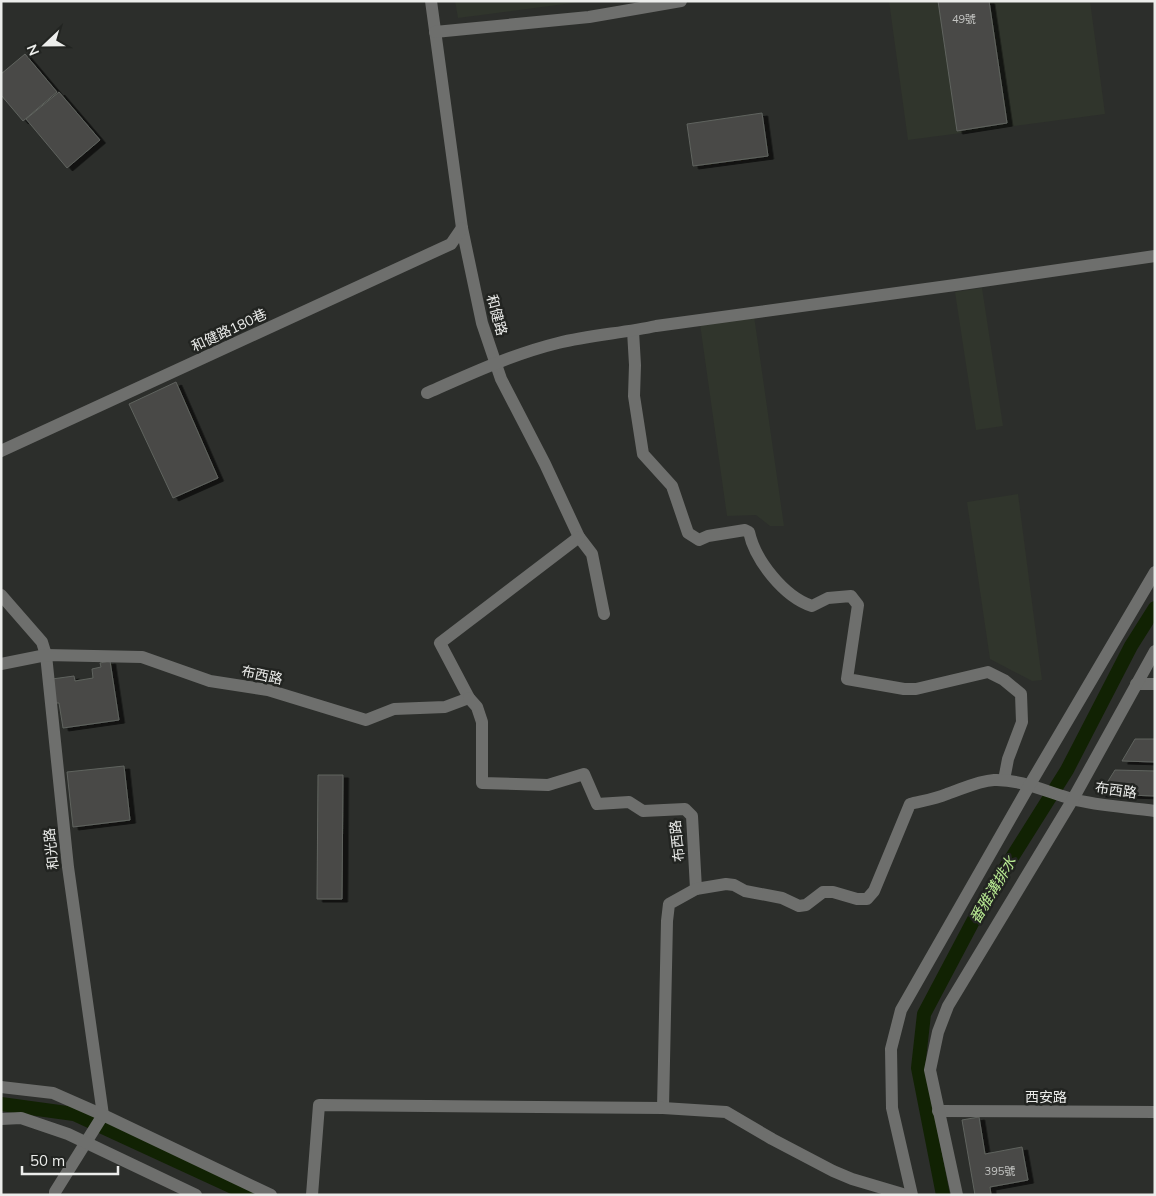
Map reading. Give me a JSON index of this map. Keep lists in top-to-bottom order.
{
  "streets": {
    "street": [
      "和健路",
      "和健路180巷",
      "布西路",
      "和光路",
      "西安路"
    ]
  },
  "crossings": [
    ["和健路", "和健路180巷"],
    ["和健路", "布西路"],
    ["布西路", "和光路"]
  ],
  "water": ["番雅溝排水"],
  "house_numbers": ["49號", "395號"],
  "scale_bar": "50 m",
  "north": "left"
}
